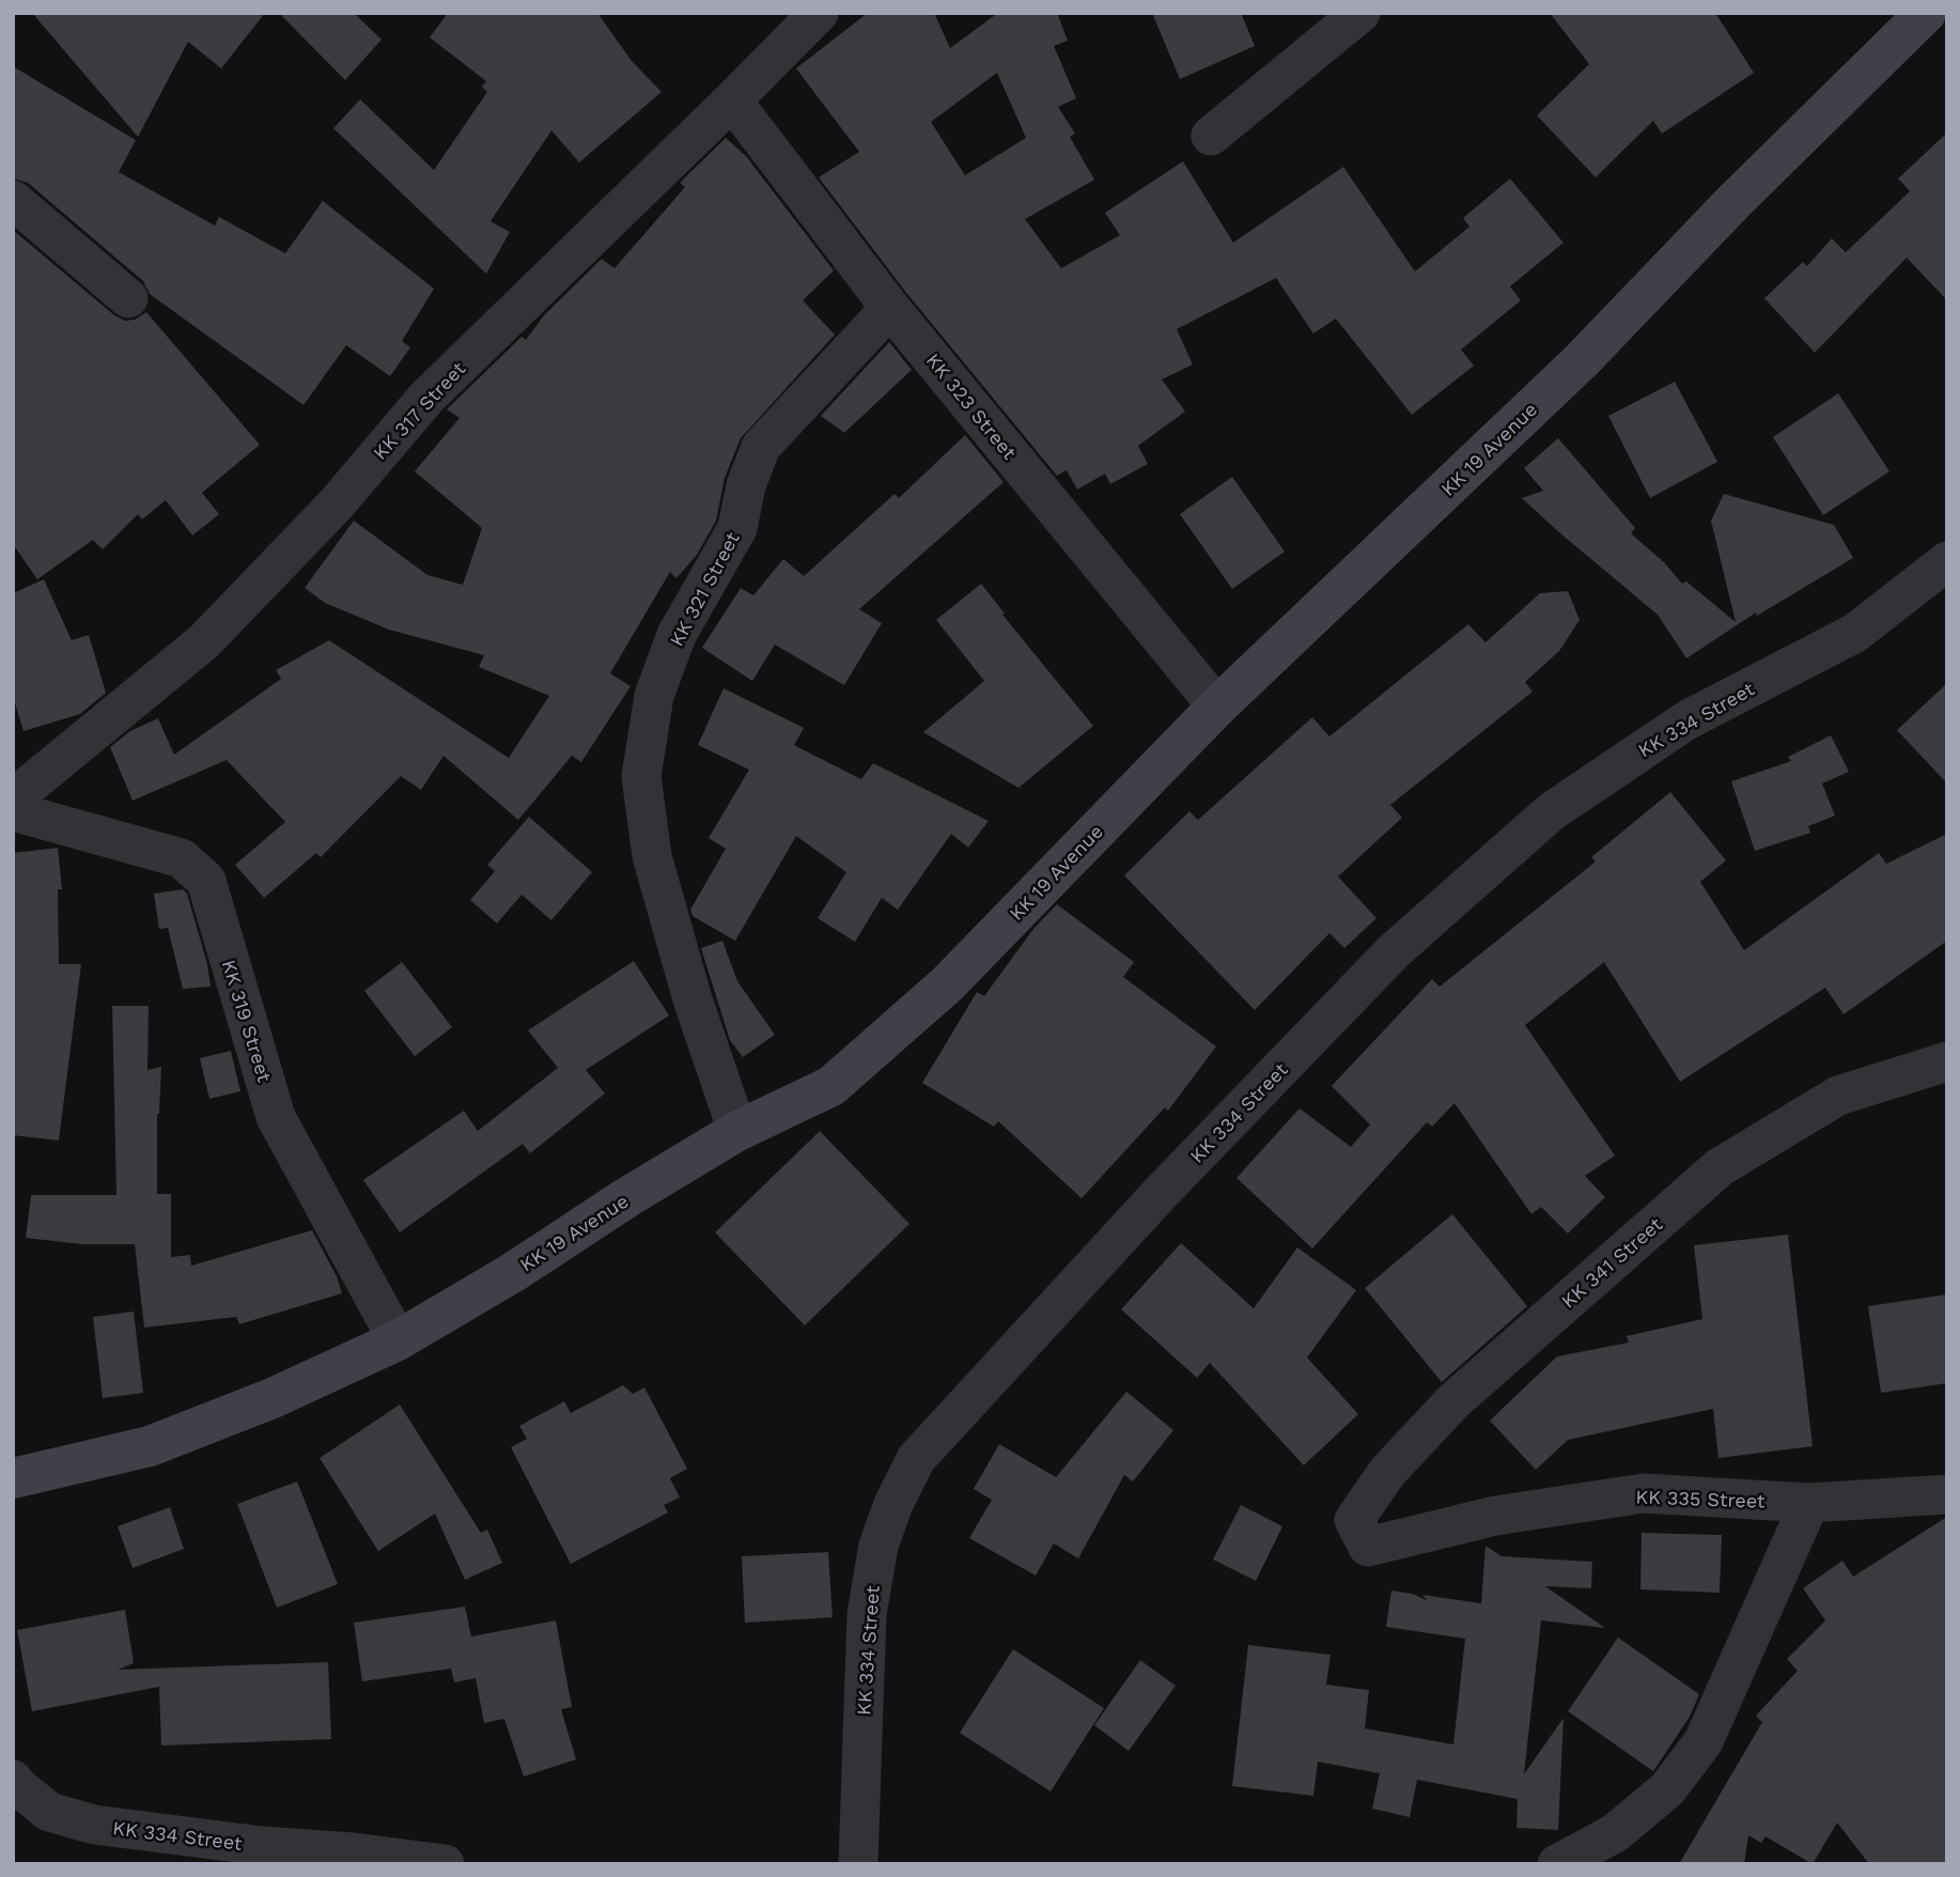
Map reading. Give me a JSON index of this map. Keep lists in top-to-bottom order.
{
  "streets": {
    "street": [
      "KK 323 Street",
      "KK 317 Street",
      "KK 19 Avenue",
      "KK 321 Street",
      "KK 334 Street",
      "KK 319 Street",
      "KK 341 Street",
      "KK 335 Street"
    ]
  },
  "crossings": [
    ["KK 323 Street", "KK 317 Street"],
    ["KK 323 Street", "KK 19 Avenue"],
    ["KK 323 Street", "KK 321 Street"],
    ["KK 19 Avenue", "KK 321 Street"],
    ["KK 19 Avenue", "KK 319 Street"],
    ["KK 341 Street", "KK 335 Street"]
  ]
}
